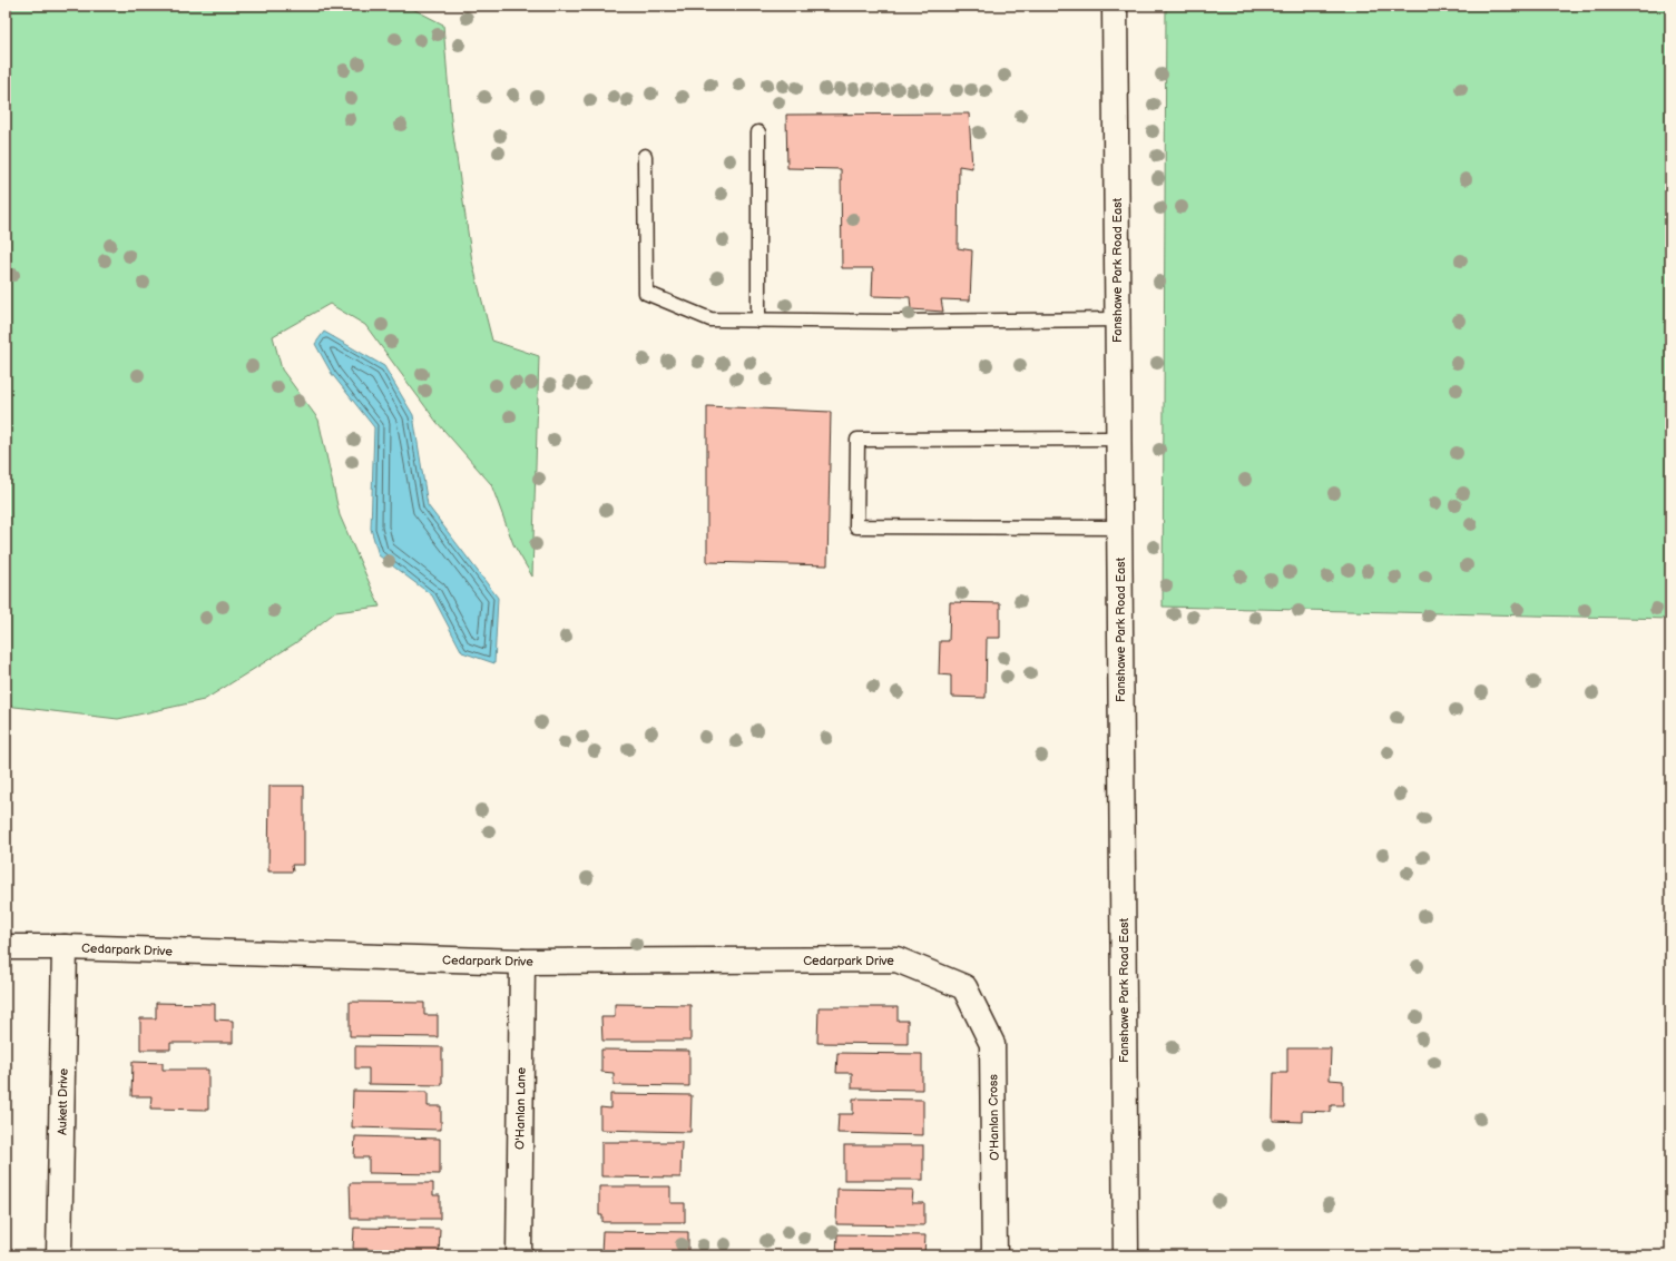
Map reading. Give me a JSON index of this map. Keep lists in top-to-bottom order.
{
  "streets": {
    "street": [
      "Fanshawe Park Road East",
      "Cedarpark Drive",
      "Aukett Drive",
      "O'Hanlan Lane",
      "O'Hanlan Cross"
    ]
  },
  "crossings": [
    ["Cedarpark Drive", "Aukett Drive"],
    ["Cedarpark Drive", "O'Hanlan Lane"],
    ["Cedarpark Drive", "O'Hanlan Cross"]
  ]
}
